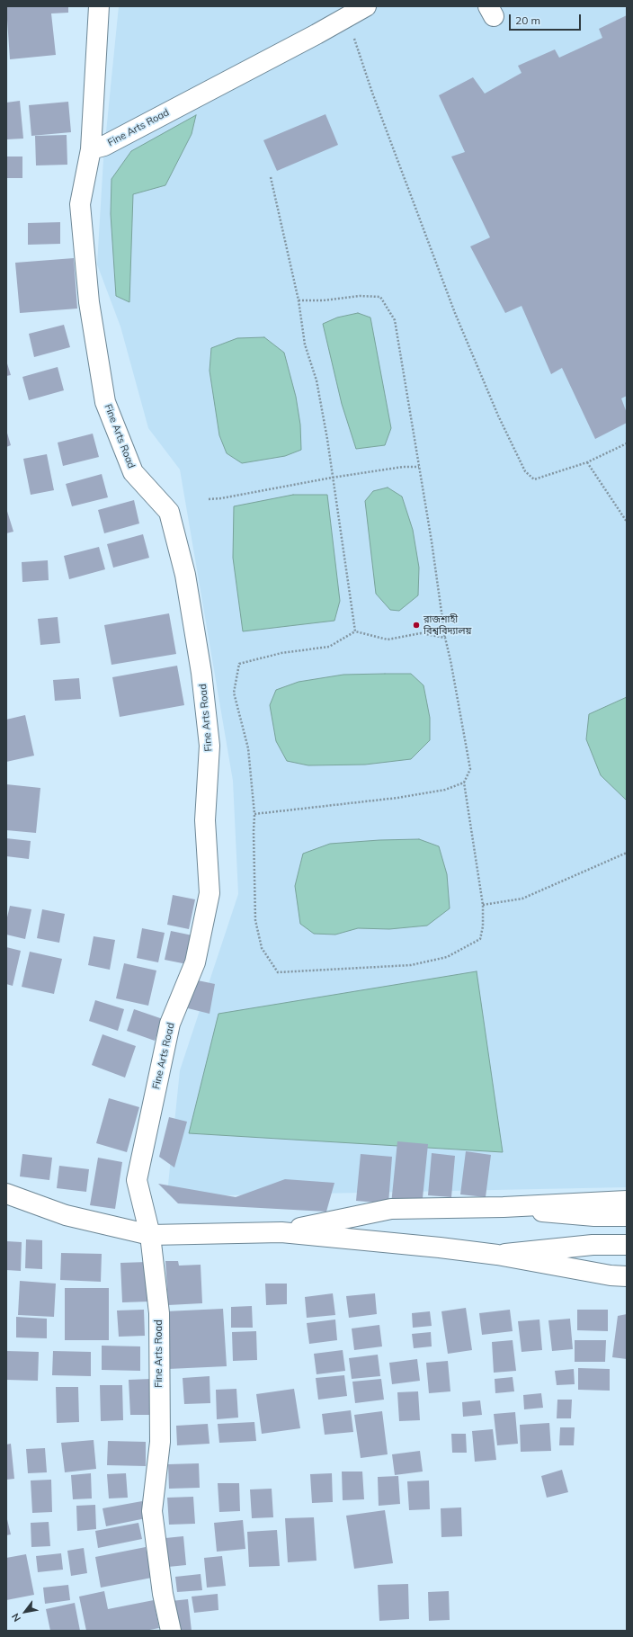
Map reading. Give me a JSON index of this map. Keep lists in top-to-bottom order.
{
  "streets": {
    "street": ["Fine Arts Road"]
  },
  "places": ["রাজশাহী বিশ্ববিদ্যালয়"],
  "scale_bar": "20 m",
  "north": "bottom left"
}
